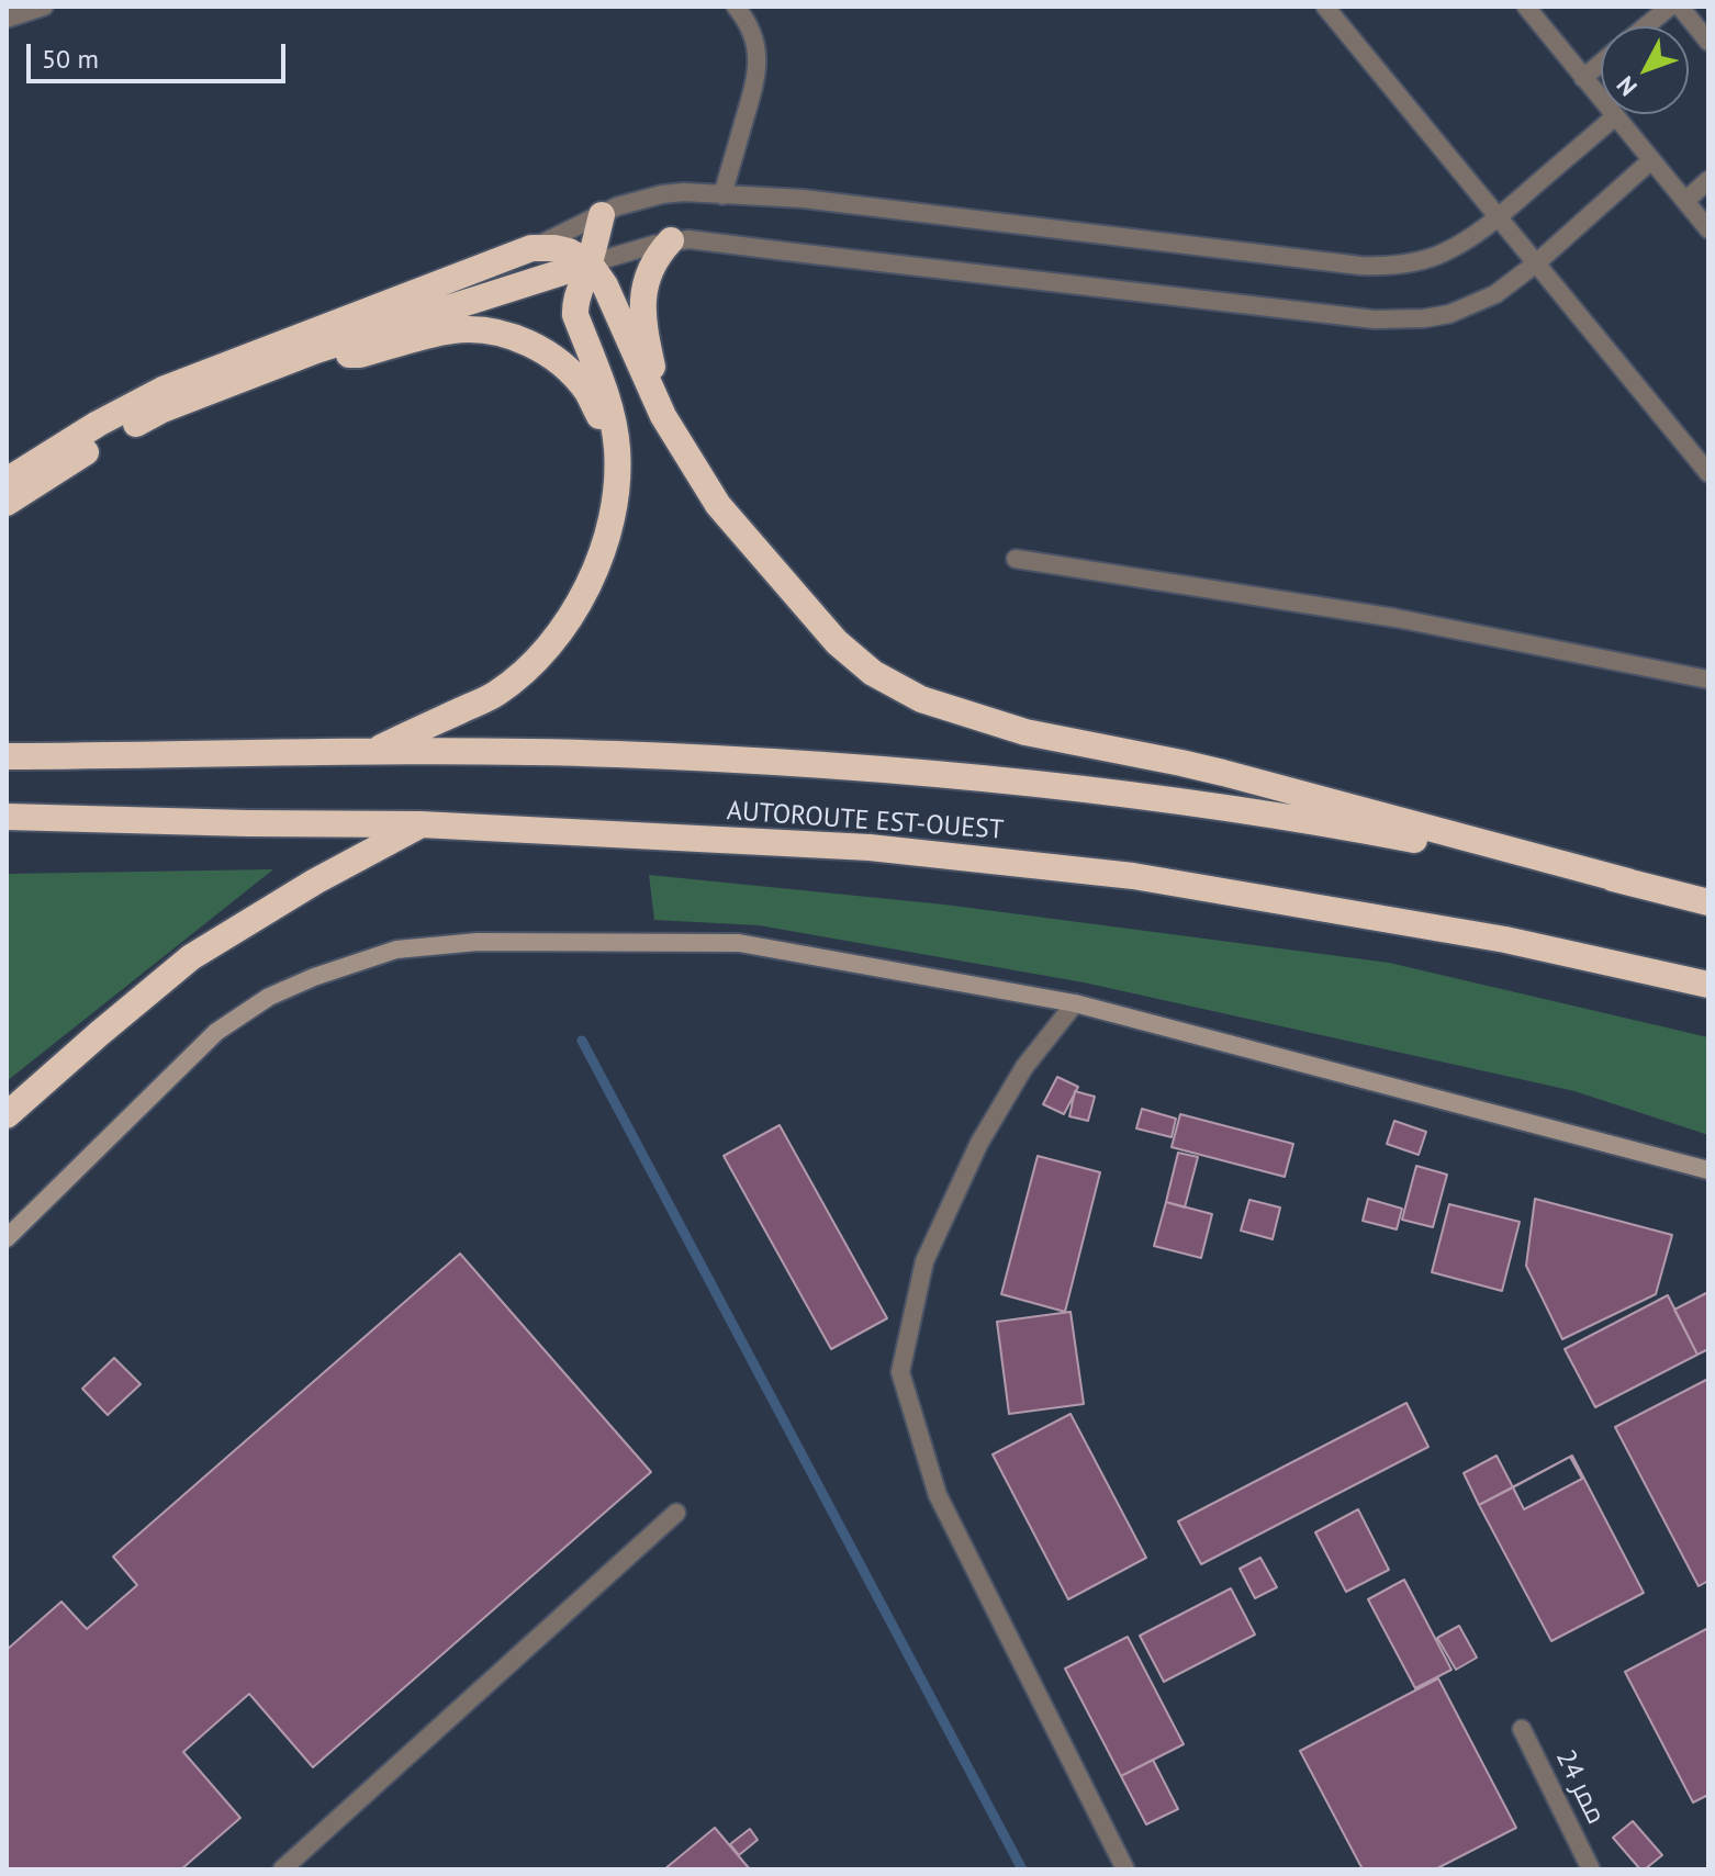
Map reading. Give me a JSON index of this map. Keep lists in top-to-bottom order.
{
  "streets": {
    "highway": ["AUTOROUTE EST-OUEST"],
    "lane": ["ممر 24"]
  },
  "scale_bar": "50 m",
  "north": "bottom left"
}
